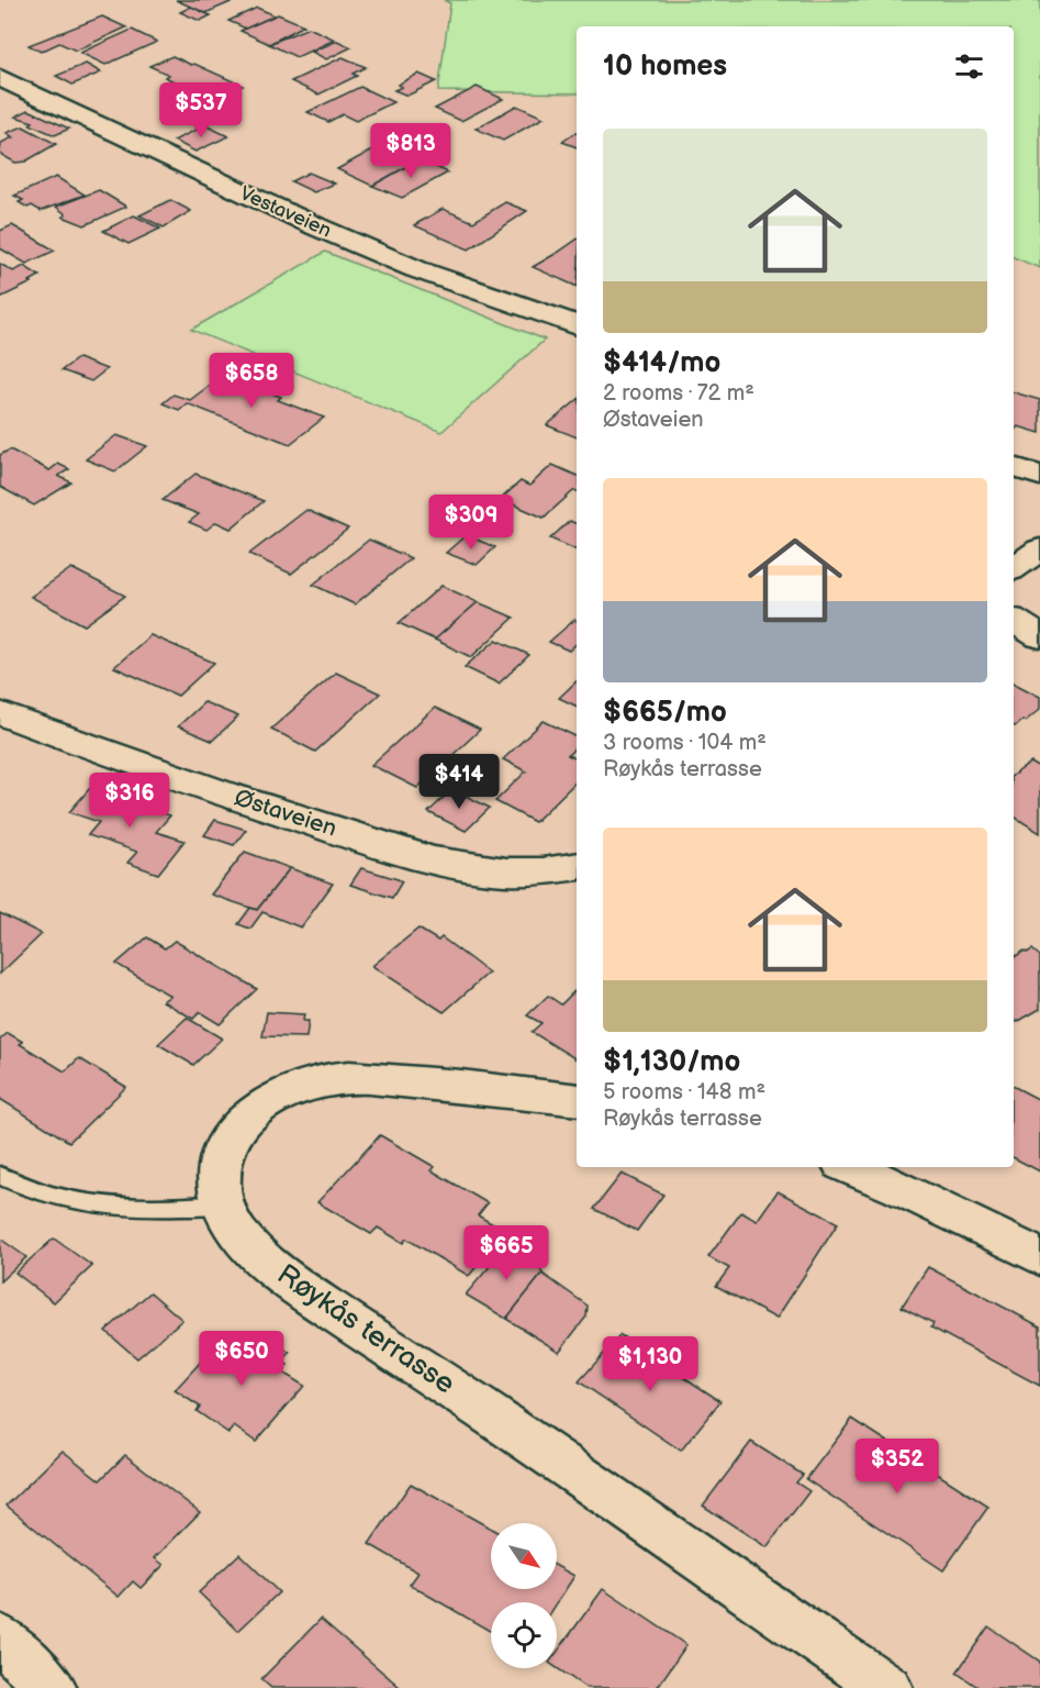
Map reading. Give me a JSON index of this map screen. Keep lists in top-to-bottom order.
{
  "streets": {
    "street": ["Vestaveien", "Østaveien", "Røykås terrasse"]
  },
  "north": "bottom right",
  "page": {
    "heading": "10 homes",
    "price": [
      "$537",
      "$813",
      "$658",
      "$309",
      "$414",
      "$316",
      "$665",
      "$650",
      "$1,130",
      "$352"
    ],
    "list": [
      {
        "name": "$414/mo",
        "note": "2 rooms · 72 m² · Østaveien"
      },
      {
        "name": "$665/mo",
        "note": "3 rooms · 104 m² · Røykås terrasse"
      },
      {
        "name": "$1,130/mo",
        "note": "5 rooms · 148 m² · Røykås terrasse"
      }
    ]
  }
}
